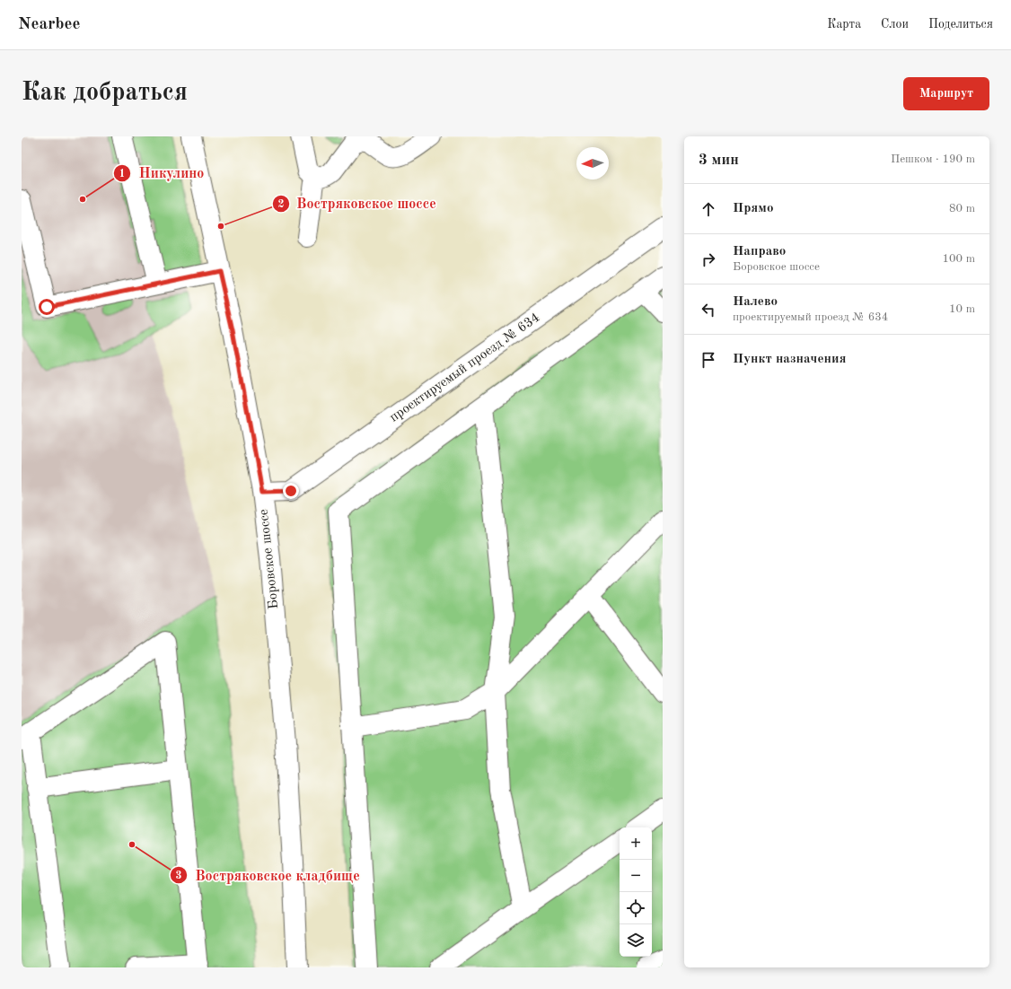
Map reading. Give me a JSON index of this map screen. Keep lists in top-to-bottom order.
{
  "streets": {
    "street": ["проектируемый проезд № 634", "Боровское шоссе"]
  },
  "crossings": [
    ["проектируемый проезд № 634", "Боровское шоссе"]
  ],
  "places": ["Никулино", "Востряковское шоссе", "Востряковское кладбище"],
  "north": "left",
  "page": {
    "header": "Nearbee",
    "nav": ["Карта", "Слои", "Поделиться"],
    "buttons": "Маршрут",
    "title": "Как добраться",
    "heading": ["3 мин", "Пешком · 190 m"],
    "list": [
      ["Прямо", "80 m"],
      ["Направо", "Боровское шоссе", "100 m"],
      ["Налево", "проектируемый проезд № 634", "10 m"],
      "Пункт назначения"
    ],
    "map_buttons": ["+", "−"]
  }
}
